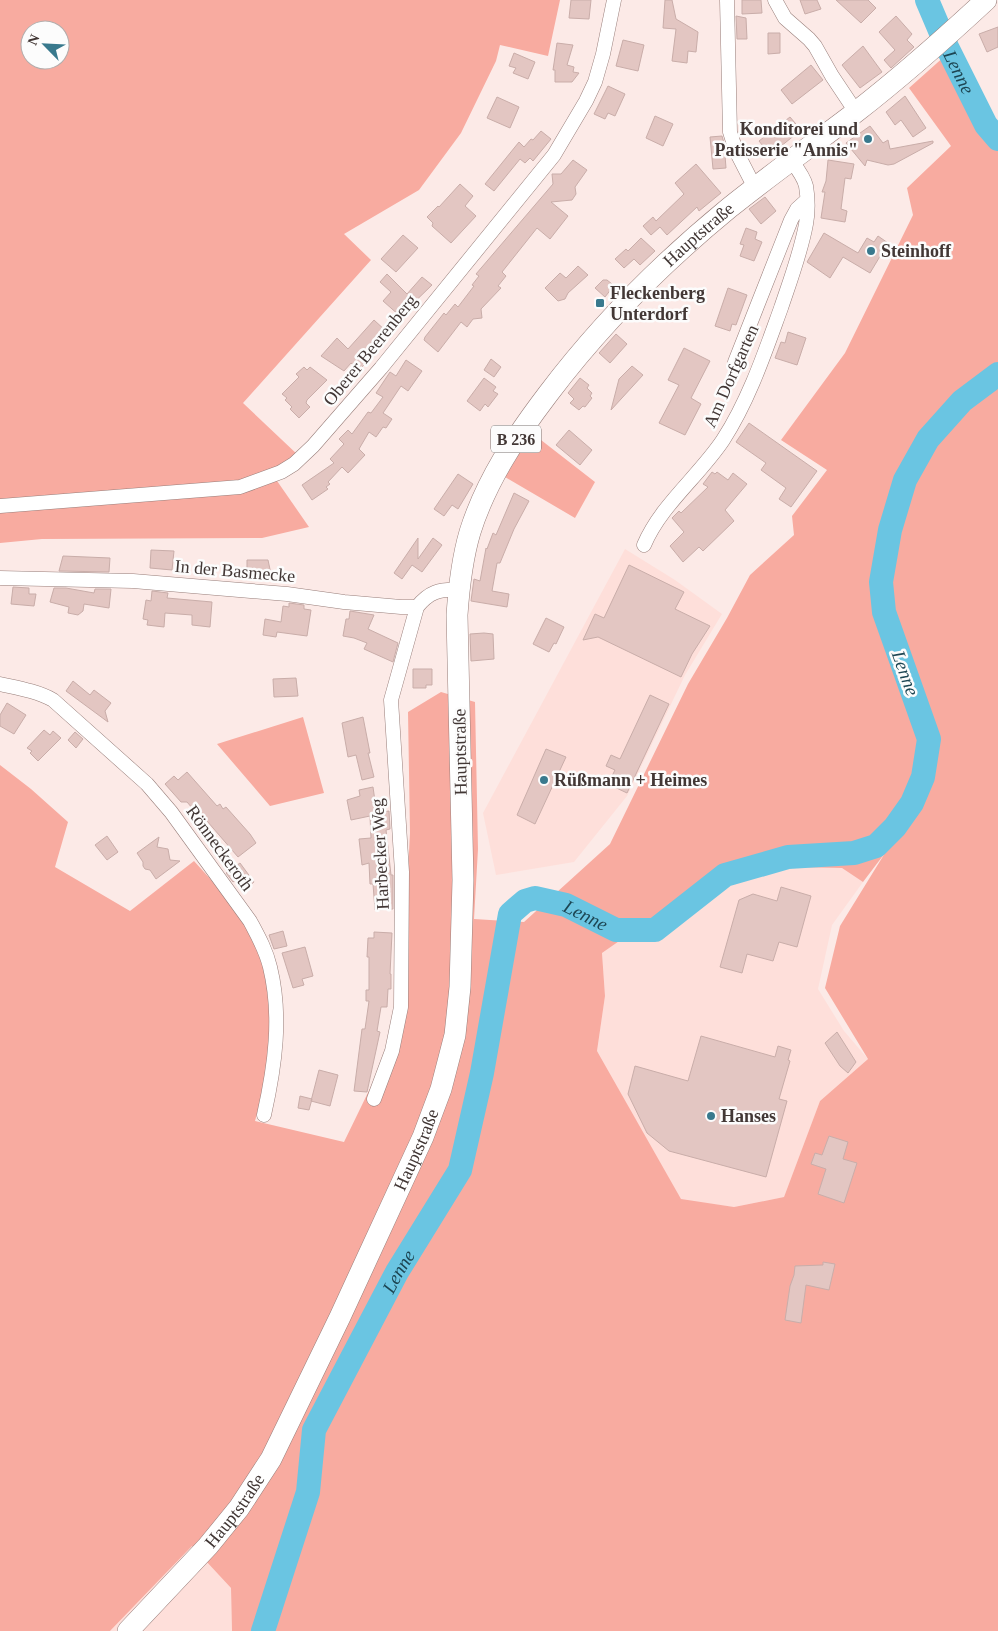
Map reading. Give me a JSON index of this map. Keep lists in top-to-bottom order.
{
  "streets": {
    "main road": ["Hauptstraße", "B 236"],
    "street": [
      "Oberer Beerenberg",
      "Am Dorfgarten",
      "In der Basmecke",
      "Rönneckeroth",
      "Harbecker Weg"
    ]
  },
  "crossings": [
    ["Hauptstraße", "Am Dorfgarten"],
    ["In der Basmecke", "Harbecker Weg"]
  ],
  "water": ["Lenne"],
  "places": {
    "other": [
      "Konditorei und Patisserie \"Annis\"",
      "Steinhoff",
      "Rüßmann + Heimes",
      "Hanses"
    ],
    "transit": ["Fleckenberg Unterdorf"]
  },
  "north": "top left"
}
